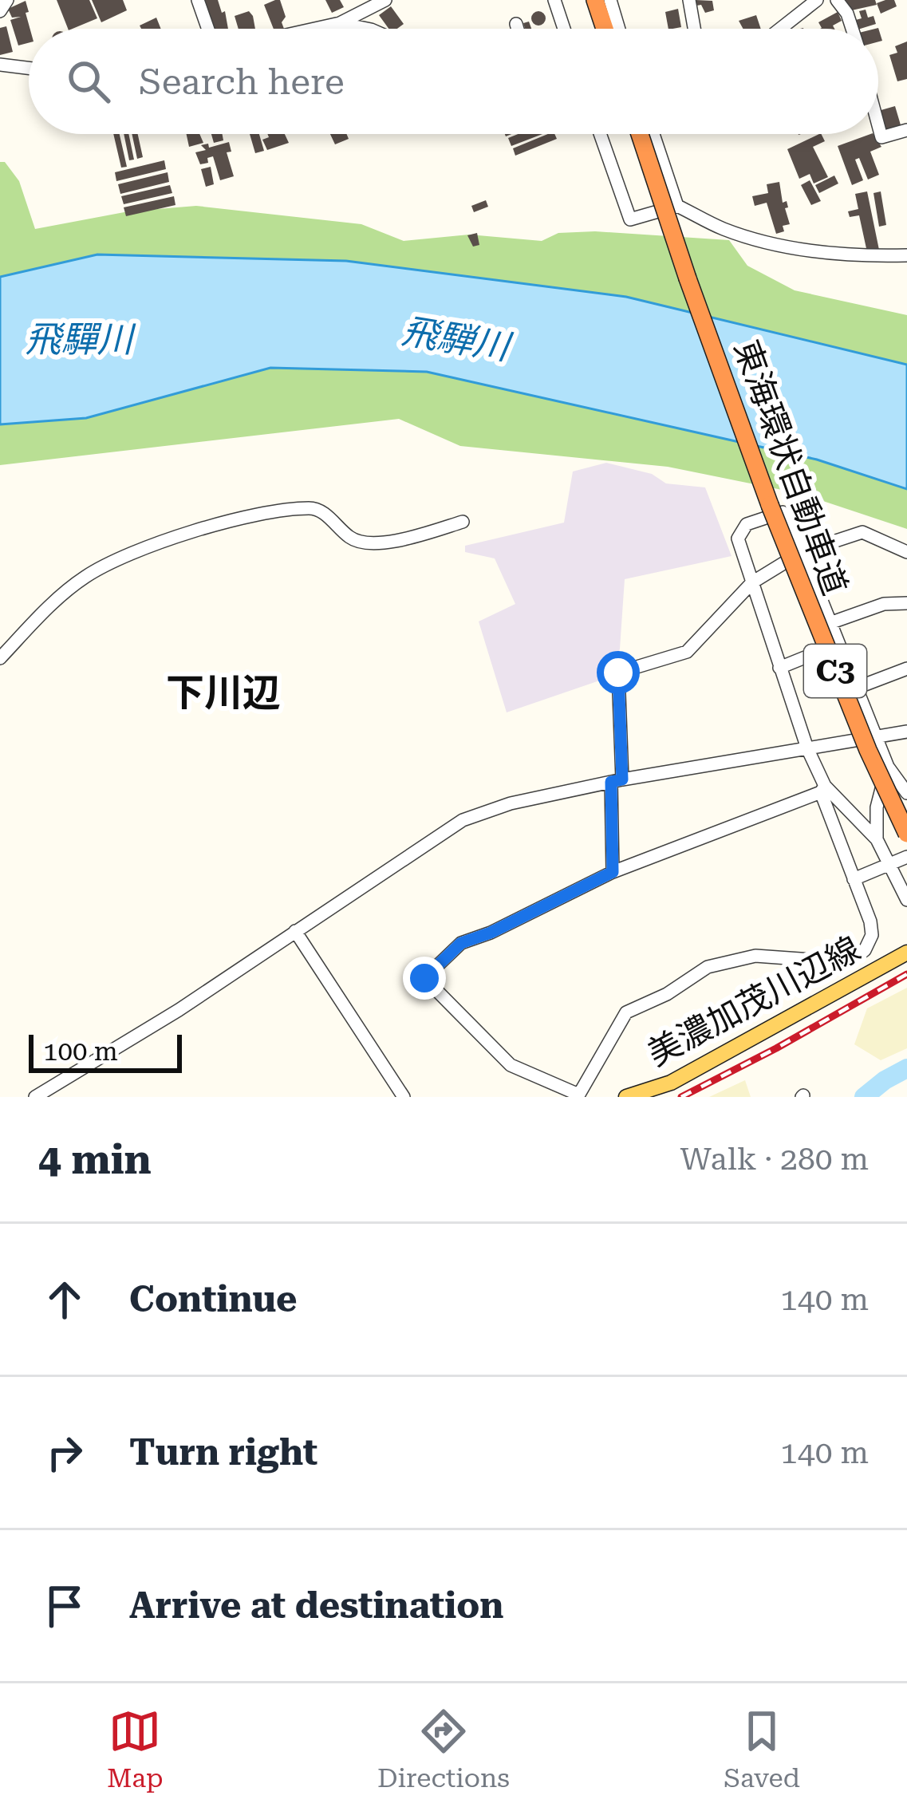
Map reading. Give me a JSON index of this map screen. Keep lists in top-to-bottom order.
{
  "streets": {
    "highway": ["東海環状自動車道", "C3"],
    "main road": ["美濃加茂川辺線"]
  },
  "districts": ["下川辺"],
  "water": ["飛驒川", "飛騨川"],
  "scale_bar": "100 m",
  "page": {
    "search": "Search here",
    "scale": "100 m",
    "heading": ["4 min", "Walk · 280 m"],
    "list": [
      ["Continue", "140 m"],
      ["Turn right", "140 m"],
      "Arrive at destination"
    ],
    "nav": ["Map", "Directions", "Saved"]
  }
}
